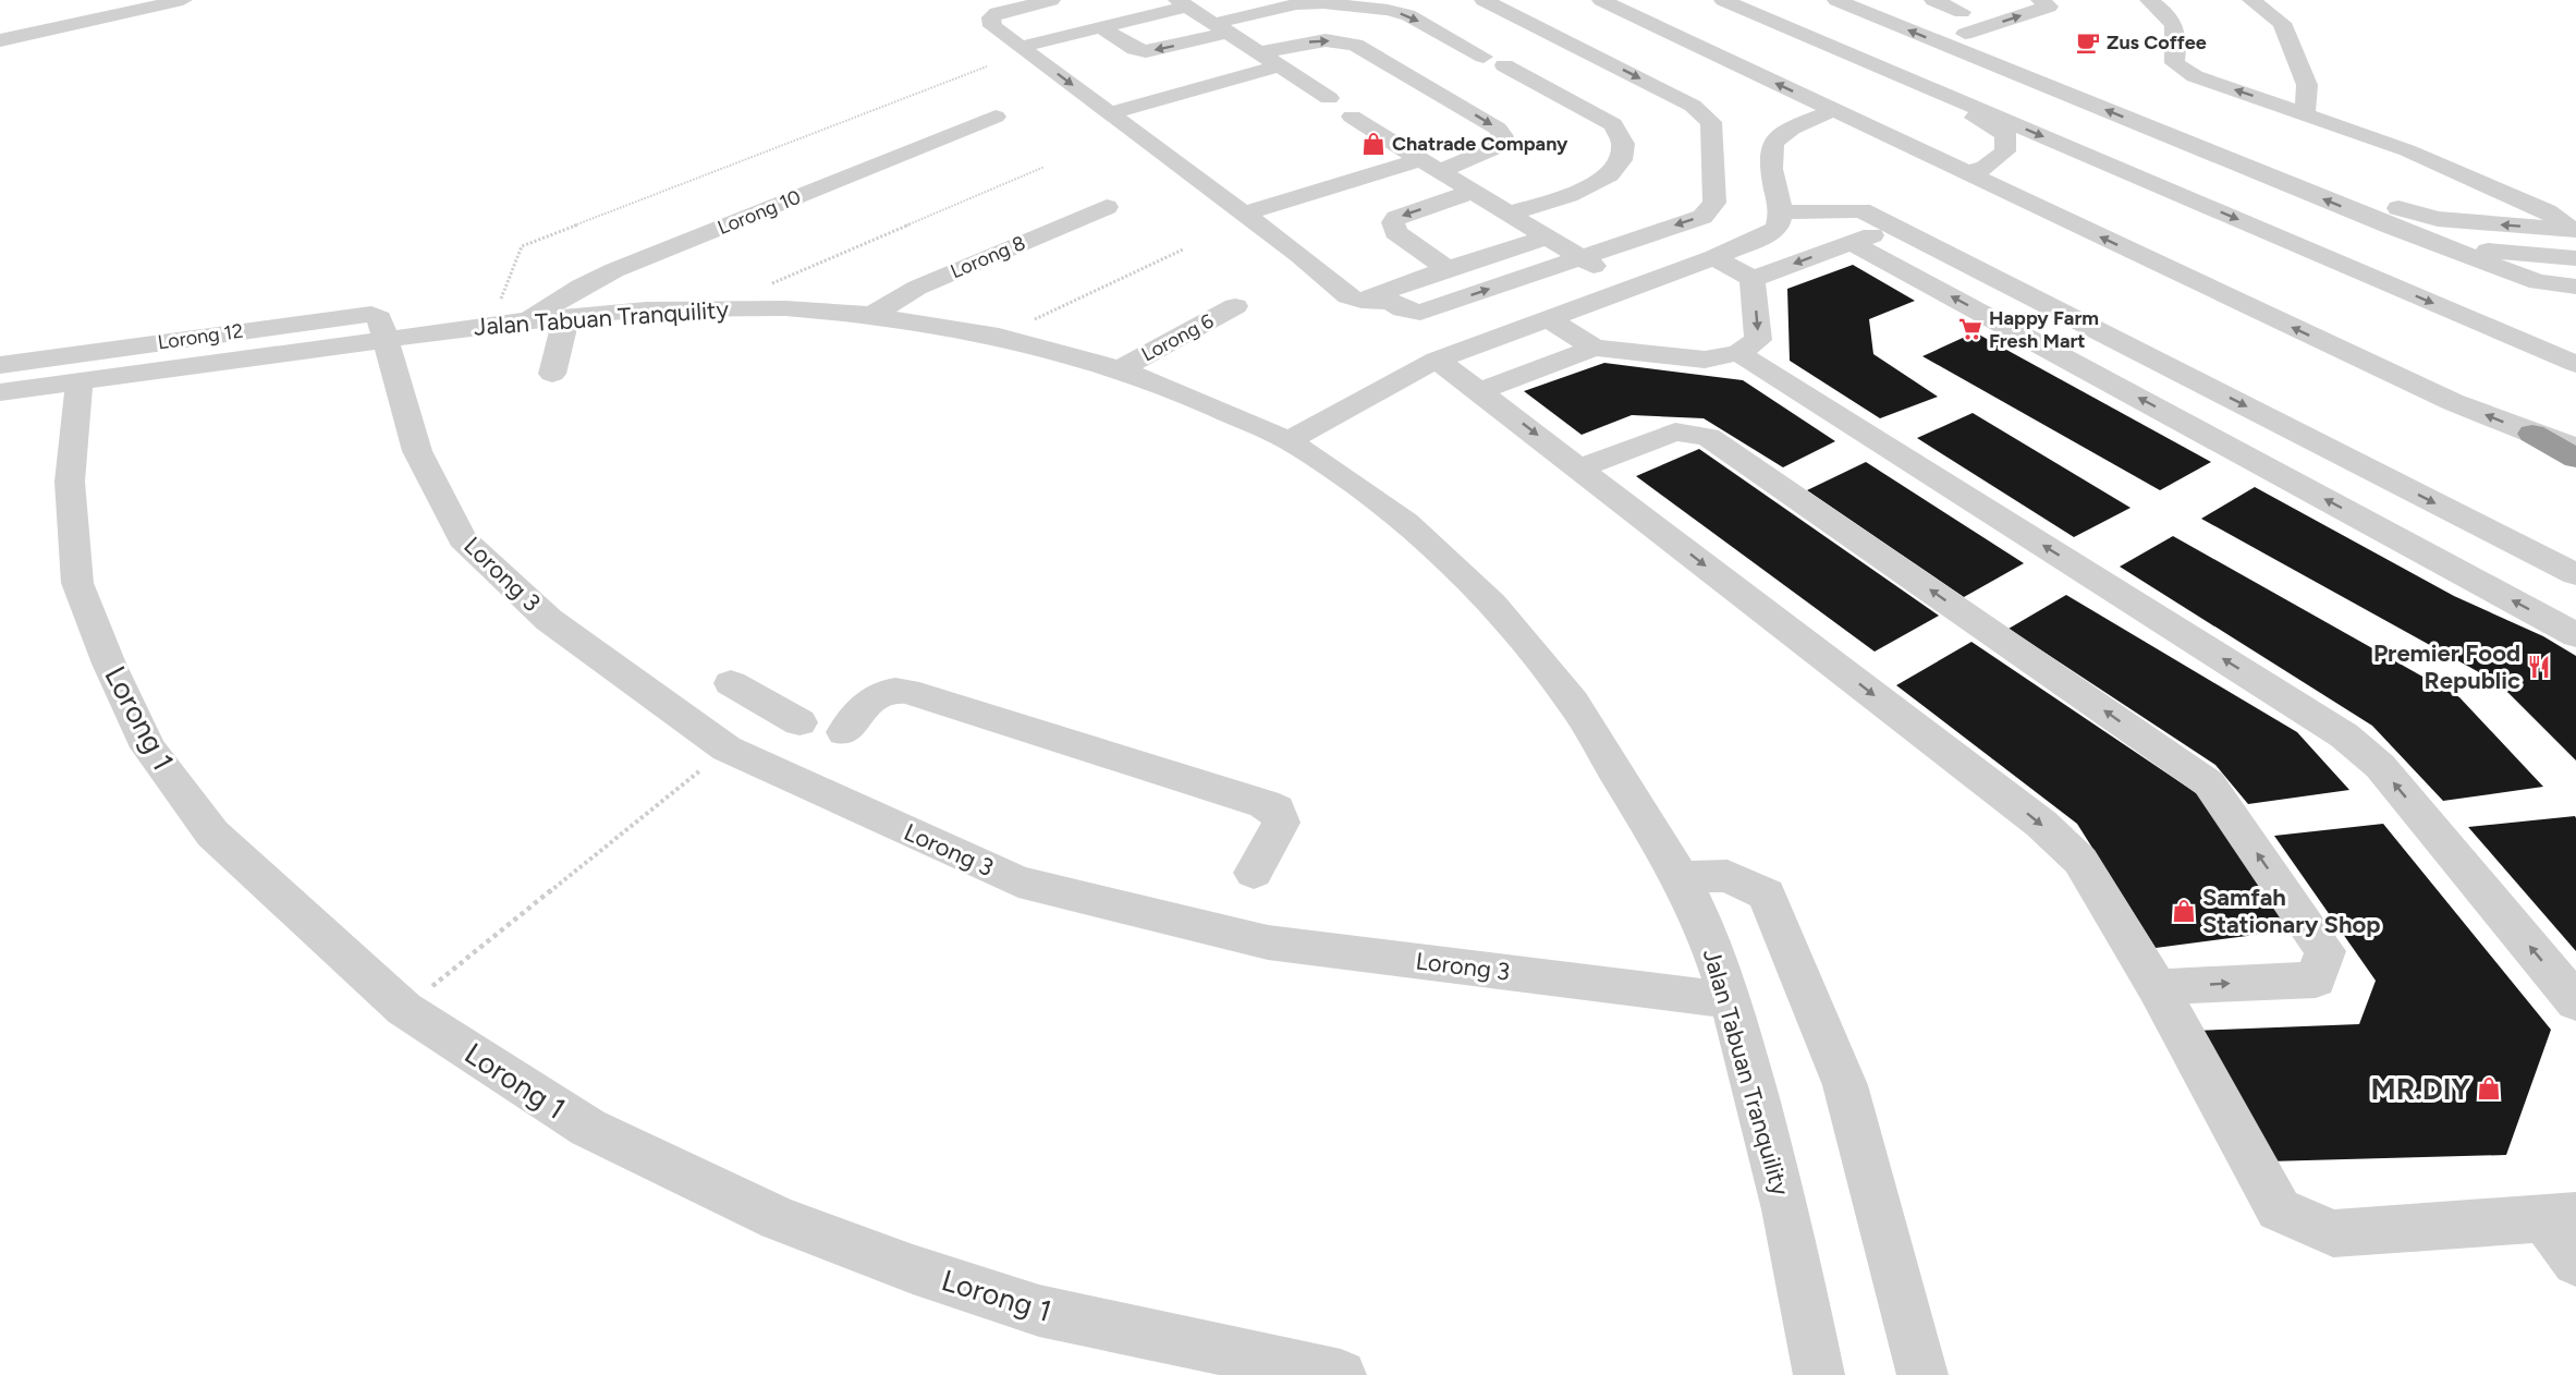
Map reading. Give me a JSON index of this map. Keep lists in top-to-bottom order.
{
  "streets": {
    "street": [
      "Lorong 10",
      "Lorong 8",
      "Jalan Tabuan Tranquility",
      "Lorong 12",
      "Lorong 6",
      "Lorong 3",
      "Lorong 1"
    ]
  },
  "crossings": [
    ["Lorong 10", "Jalan Tabuan Tranquility"],
    ["Lorong 8", "Jalan Tabuan Tranquility"],
    ["Jalan Tabuan Tranquility", "Lorong 12"],
    ["Jalan Tabuan Tranquility", "Lorong 6"],
    ["Jalan Tabuan Tranquility", "Lorong 3"],
    ["Jalan Tabuan Tranquility", "Lorong 1"],
    ["Lorong 12", "Lorong 3"]
  ],
  "places": {
    "cafe": ["Zus Coffee"],
    "shop": ["Chatrade Company", "Samfah Stationary Shop", "MR.DIY"],
    "supermarket": ["Happy Farm Fresh Mart"],
    "restaurant": ["Premier Food Republic"]
  }
}
